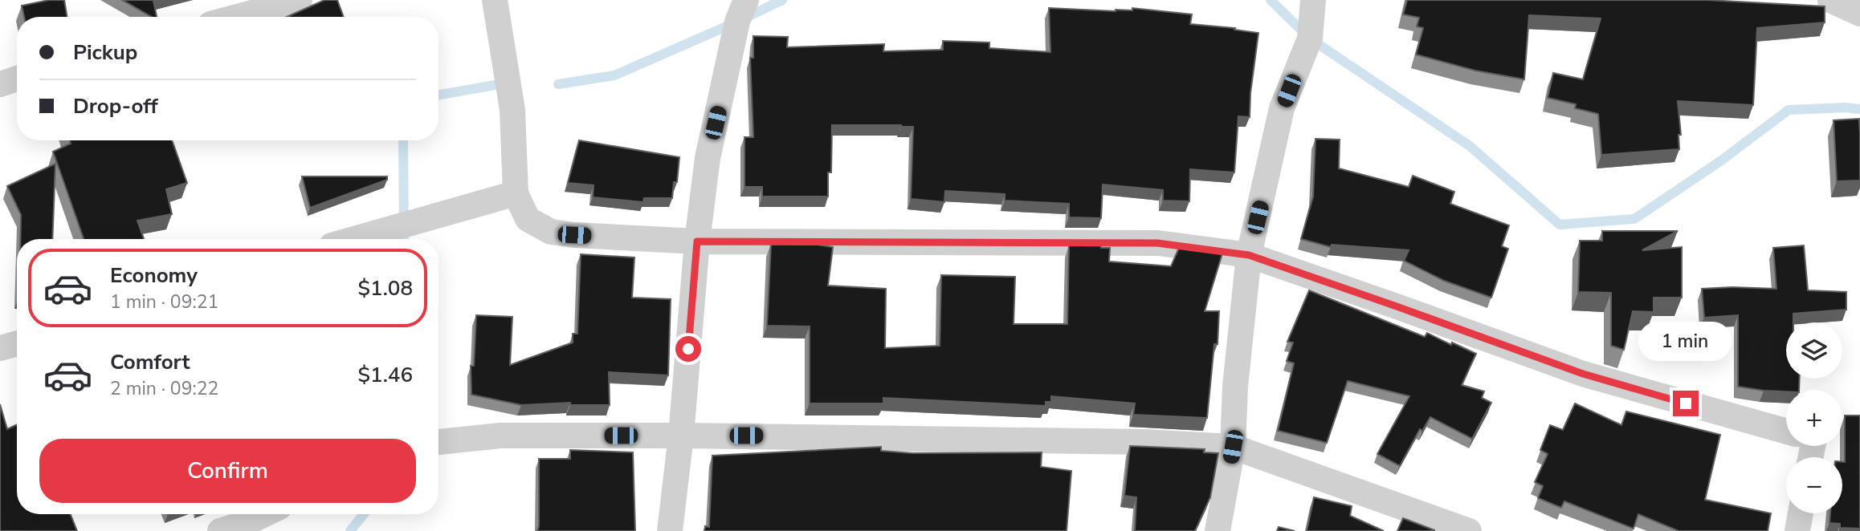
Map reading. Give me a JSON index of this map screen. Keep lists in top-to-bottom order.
{
  "page": {
    "banner": ["Pickup", "Drop-off"],
    "list": [
      {
        "name": "Economy",
        "note": "1 min · 09:21",
        "value": "$1.08"
      },
      {
        "name": "Comfort",
        "note": "2 min · 09:22",
        "value": "$1.46"
      }
    ],
    "bubble": "1 min",
    "map_buttons": ["+", "−"],
    "buttons": "Confirm"
  }
}
